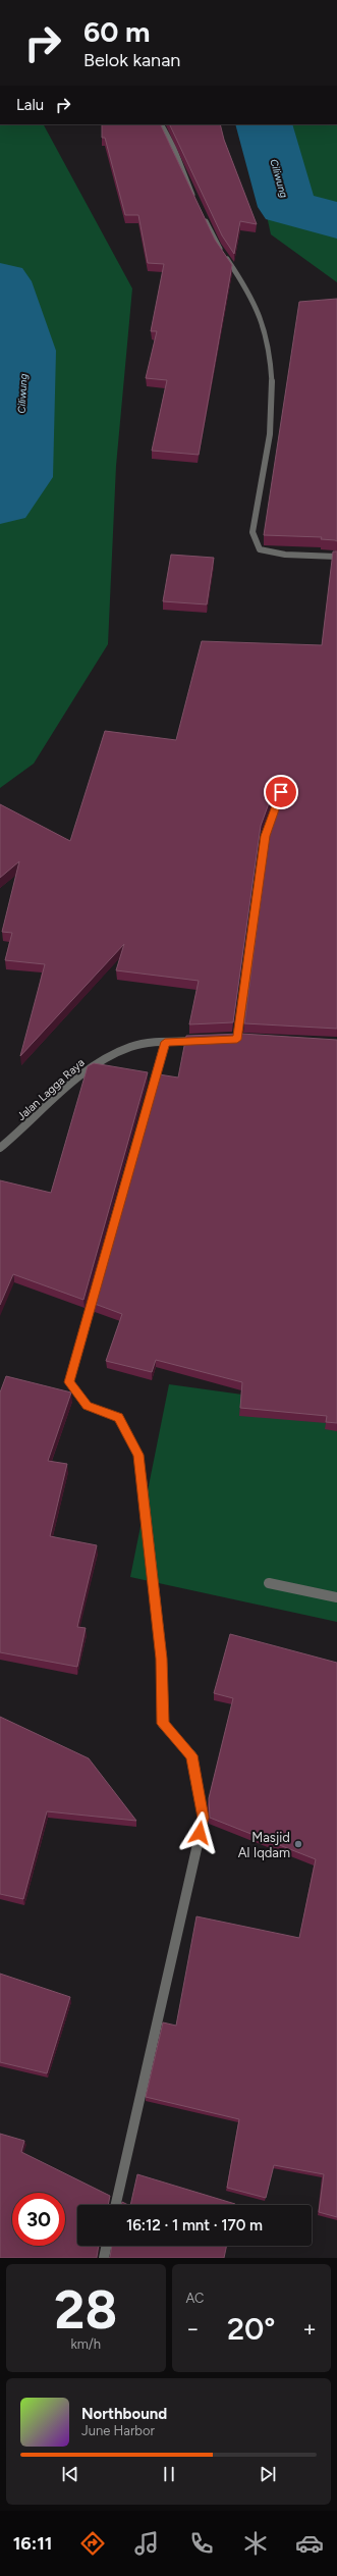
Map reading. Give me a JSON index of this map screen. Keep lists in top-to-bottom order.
{
  "streets": {
    "street": ["Jalan Lagga Raya"]
  },
  "water": ["Ciliwung"],
  "places": ["Masjid Al Iqdam"],
  "page": {
    "turn": ["60 m", "Belok kanan"],
    "then": "Lalu",
    "limit": "30",
    "trip": "16:12 · 1 mnt · 170 m",
    "tile": [
      ["28", "km/h"],
      "AC"
    ],
    "heat": ["−", "20°", "+"],
    "song": ["Northbound", "June Harbor"],
    "tabs": "16:11"
  }
}
